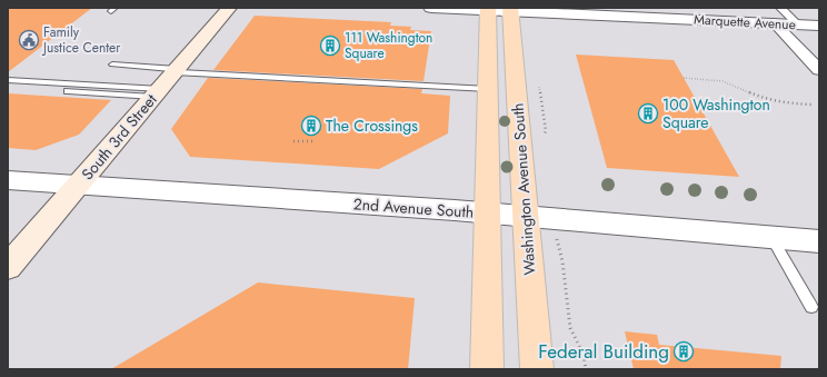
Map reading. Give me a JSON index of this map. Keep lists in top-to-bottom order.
{
  "streets": {
    "main road": ["South 3rd Street", "Washington Avenue South"],
    "street": ["Marquette Avenue", "2nd Avenue South"]
  },
  "crossings": [
    ["Marquette Avenue", "Washington Avenue South"],
    ["South 3rd Street", "2nd Avenue South"],
    ["Washington Avenue South", "2nd Avenue South"]
  ],
  "places": {
    "public building": ["Family Justice Center"],
    "building": [
      "111 Washington Square",
      "100 Washington Square",
      "The Crossings",
      "Federal Building"
    ]
  }
}
